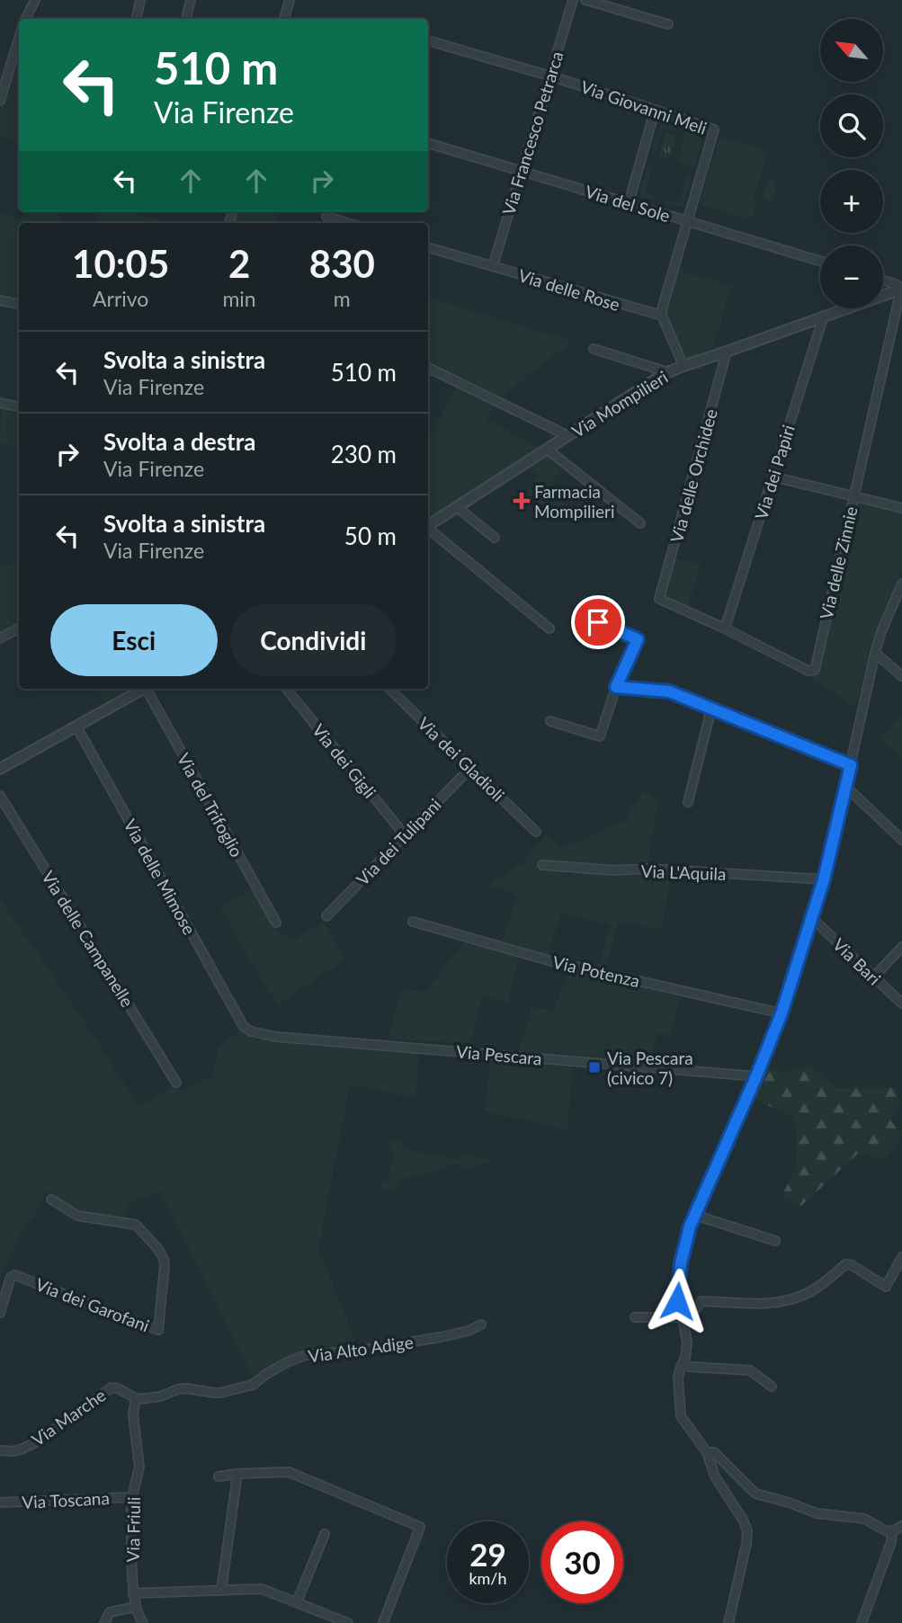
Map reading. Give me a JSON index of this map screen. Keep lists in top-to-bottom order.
{
  "streets": {
    "street": [
      "Via Giovanni Meli",
      "Via Francesco Petrarca",
      "Via del Sole",
      "Via delle Rose",
      "Via Mompilieri",
      "Via dei Papiri",
      "Via delle Orchidee",
      "Via delle Zinnie",
      "Via dei Gladioli",
      "Via dei Gigli",
      "Via del Trifoglio",
      "Via dei Tulipani",
      "Via L'Aquila",
      "Via delle Mimose",
      "Via delle Campanelle",
      "Via Bari",
      "Via Potenza",
      "Via Pescara",
      "Via dei Garofani",
      "Via Alto Adige",
      "Via Marche",
      "Via Toscana",
      "Via Friuli"
    ]
  },
  "crossings": [
    ["Via Giovanni Meli", "Via Francesco Petrarca"],
    ["Via Giovanni Meli", "Via del Sole"],
    ["Via Giovanni Meli", "Via delle Rose"],
    ["Via Francesco Petrarca", "Via del Sole"],
    ["Via Francesco Petrarca", "Via delle Rose"],
    ["Via Mompilieri", "Via dei Papiri"],
    ["Via Mompilieri", "Via delle Orchidee"],
    ["Via Mompilieri", "Via delle Zinnie"],
    ["Via dei Papiri", "Via delle Zinnie"],
    ["Via delle Orchidee", "Via delle Zinnie"],
    ["Via dei Gladioli", "Via dei Tulipani"],
    ["Via dei Gigli", "Via dei Tulipani"],
    ["Via delle Mimose", "Via Pescara"],
    ["Via Alto Adige", "Via Marche"],
    ["Via Alto Adige", "Via Friuli"],
    ["Via Marche", "Via Friuli"],
    ["Via Toscana", "Via Friuli"]
  ],
  "places": {
    "health": ["Farmacia Mompilieri"],
    "transit": ["Via Pescara (civico 7)"]
  },
  "north": "top left",
  "page": {
    "map_buttons": ["+", "−"],
    "turn": ["510 m", "Via Firenze"],
    "eta": [
      "10:05",
      "Arrivo",
      "2",
      "min",
      "830",
      "m"
    ],
    "list": [
      {
        "name": "Svolta a sinistra",
        "note": "Via Firenze",
        "value": "510 m"
      },
      {
        "name": "Svolta a destra",
        "note": "Via Firenze",
        "value": "230 m"
      },
      {
        "name": "Svolta a sinistra",
        "note": "Via Firenze",
        "value": "50 m"
      }
    ],
    "buttons": ["Esci", "Condividi"],
    "speed": "29 km/h",
    "limit": "30"
  }
}
